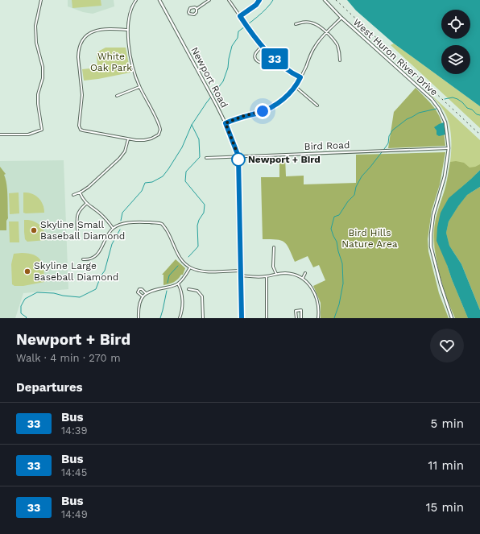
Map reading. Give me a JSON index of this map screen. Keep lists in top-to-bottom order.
{
  "streets": {
    "street": ["West Huron River Drive", "Newport Road", "Bird Road"]
  },
  "crossings": [
    ["West Huron River Drive", "Bird Road"],
    ["Newport Road", "Bird Road"]
  ],
  "parks": ["White Oak Park", "Bird Hills Nature Area"],
  "places": ["Newport + Bird", "Skyline Small Baseball Diamond", "Skyline Large Baseball Diamond"],
  "lines": ["bus line 33"],
  "page": {
    "on_map": "33",
    "heading": [
      ["Newport + Bird", "Walk · 4 min · 270 m"],
      "Departures"
    ],
    "list": [
      {
        "mark": "33",
        "name": "Bus",
        "note": "14:39",
        "value": "5 min"
      },
      {
        "mark": "33",
        "name": "Bus",
        "note": "14:45",
        "value": "11 min"
      },
      {
        "mark": "33",
        "name": "Bus",
        "note": "14:49",
        "value": "15 min"
      }
    ]
  }
}
